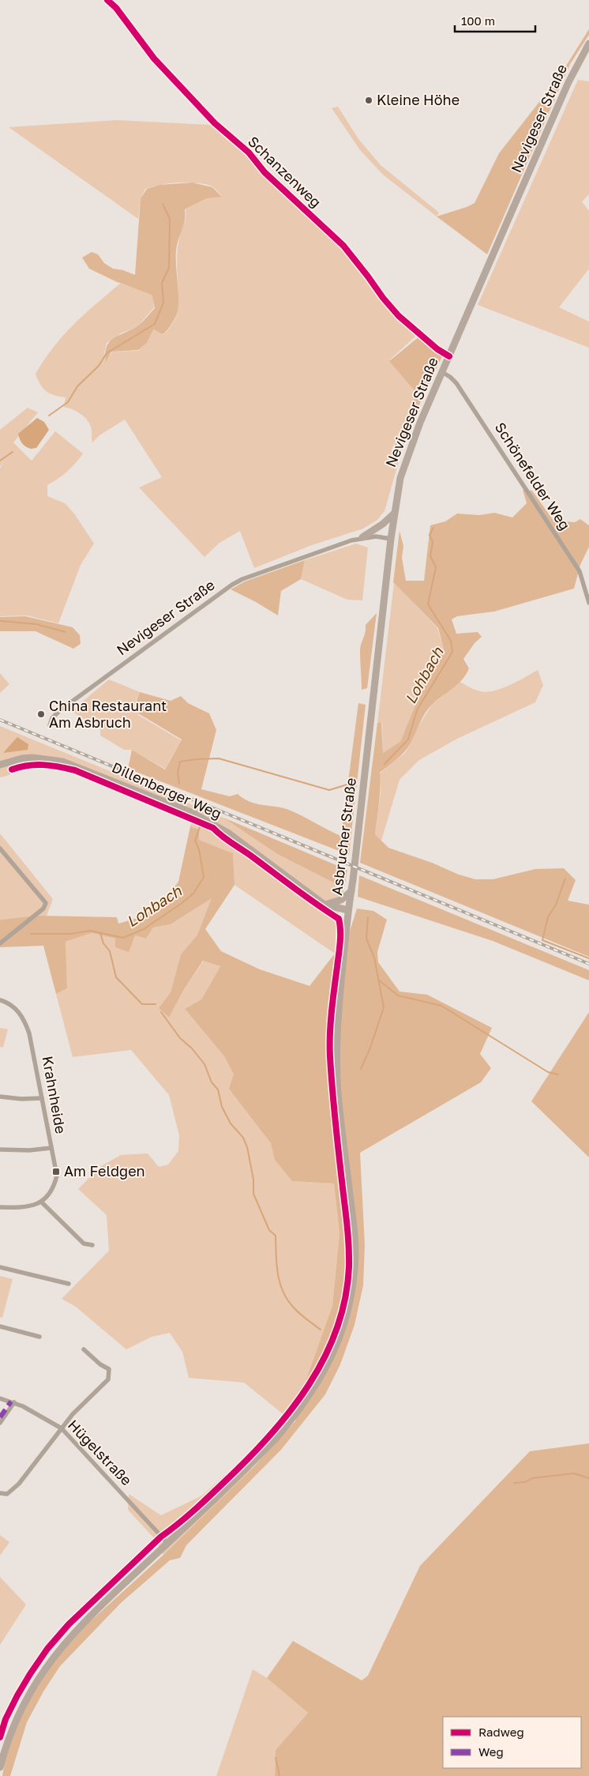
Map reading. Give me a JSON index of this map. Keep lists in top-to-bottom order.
{
  "streets": {
    "main road": ["Nevigeser Straße", "Dillenberger Weg", "Asbrucher Straße"],
    "street": [
      "Schanzenweg",
      "Schönefelder Weg",
      "Krahnheide",
      "Hügelstraße"
    ]
  },
  "crossings": [
    ["Nevigeser Straße", "Schanzenweg"],
    ["Nevigeser Straße", "Schönefelder Weg"],
    ["Nevigeser Straße", "Asbrucher Straße"],
    ["Dillenberger Weg", "Asbrucher Straße"],
    ["Asbrucher Straße", "Hügelstraße"]
  ],
  "water": ["Lohbach"],
  "places": {
    "other": ["Kleine Höhe", "China Restaurant Am Asbruch"],
    "transit": ["Am Feldgen"]
  },
  "legend": ["Radweg", "Weg"],
  "scale_bar": "100 m"
}
